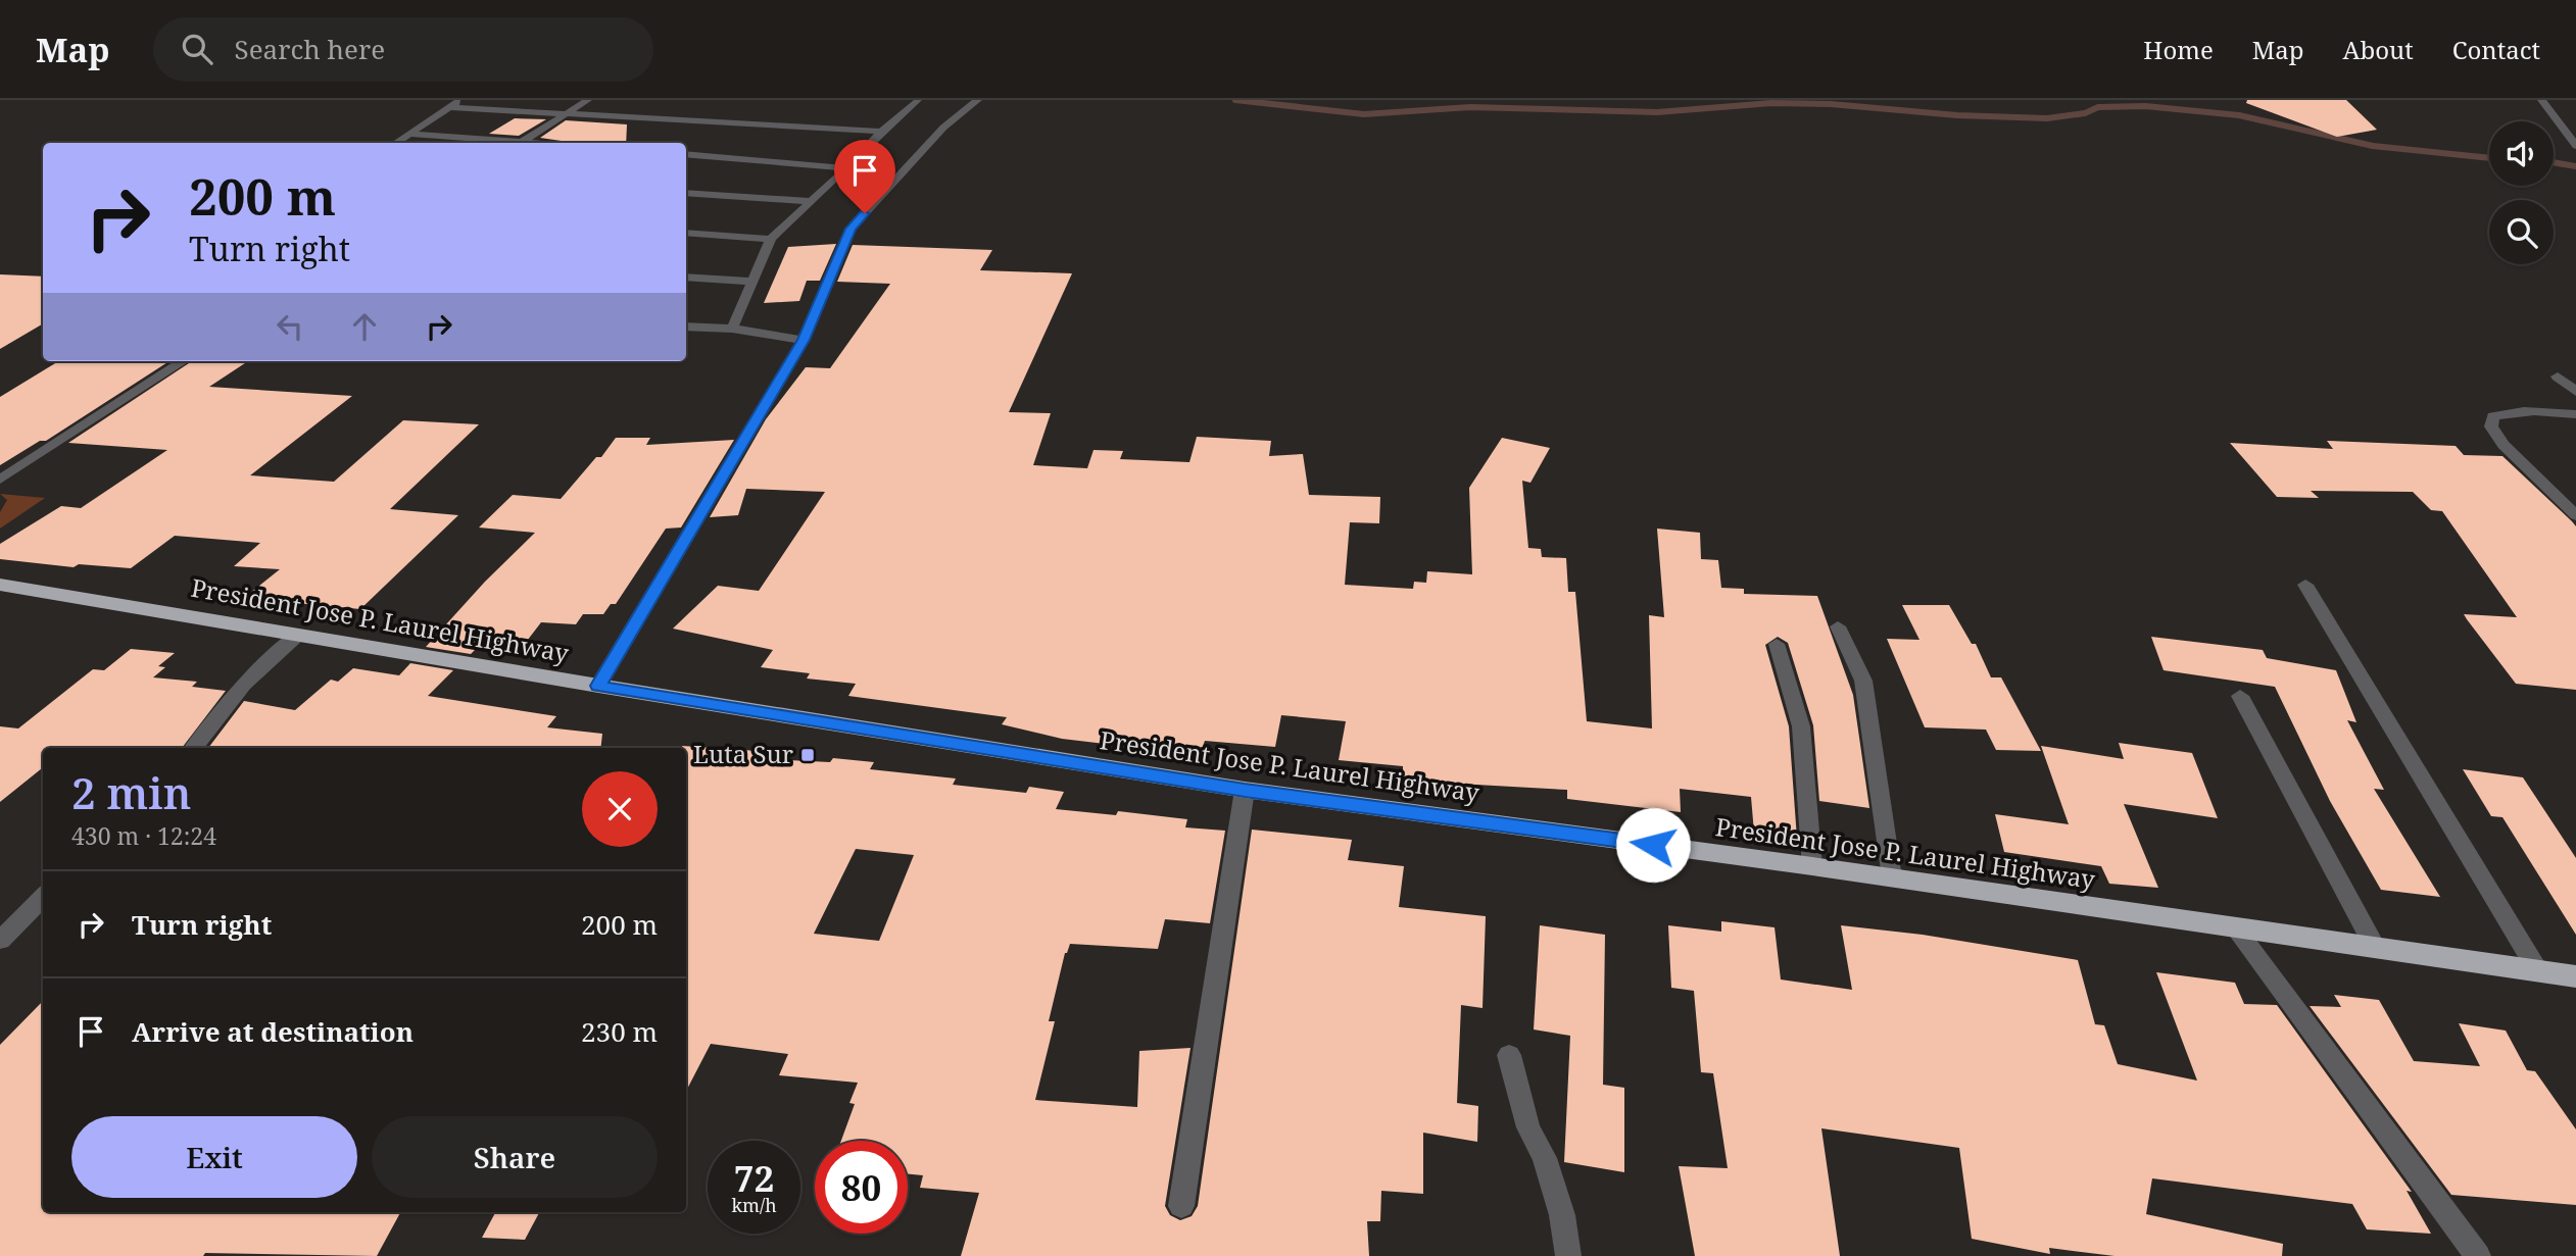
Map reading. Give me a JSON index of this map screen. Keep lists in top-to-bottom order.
{
  "streets": {
    "highway": ["President Jose P. Laurel Highway"]
  },
  "places": {
    "transit": ["Luta Sur"]
  },
  "page": {
    "header": "Map",
    "search": "Search here",
    "nav": [
      "Home",
      "Map",
      "About",
      "Contact"
    ],
    "turn": ["200 m", "Turn right"],
    "heading": ["2 min", "430 m · 12:24"],
    "list": [
      {
        "name": "Turn right",
        "value": "200 m"
      },
      {
        "name": "Arrive at destination",
        "value": "230 m"
      }
    ],
    "buttons": ["Exit", "Share"],
    "speed": "72 km/h",
    "limit": "80"
  }
}
